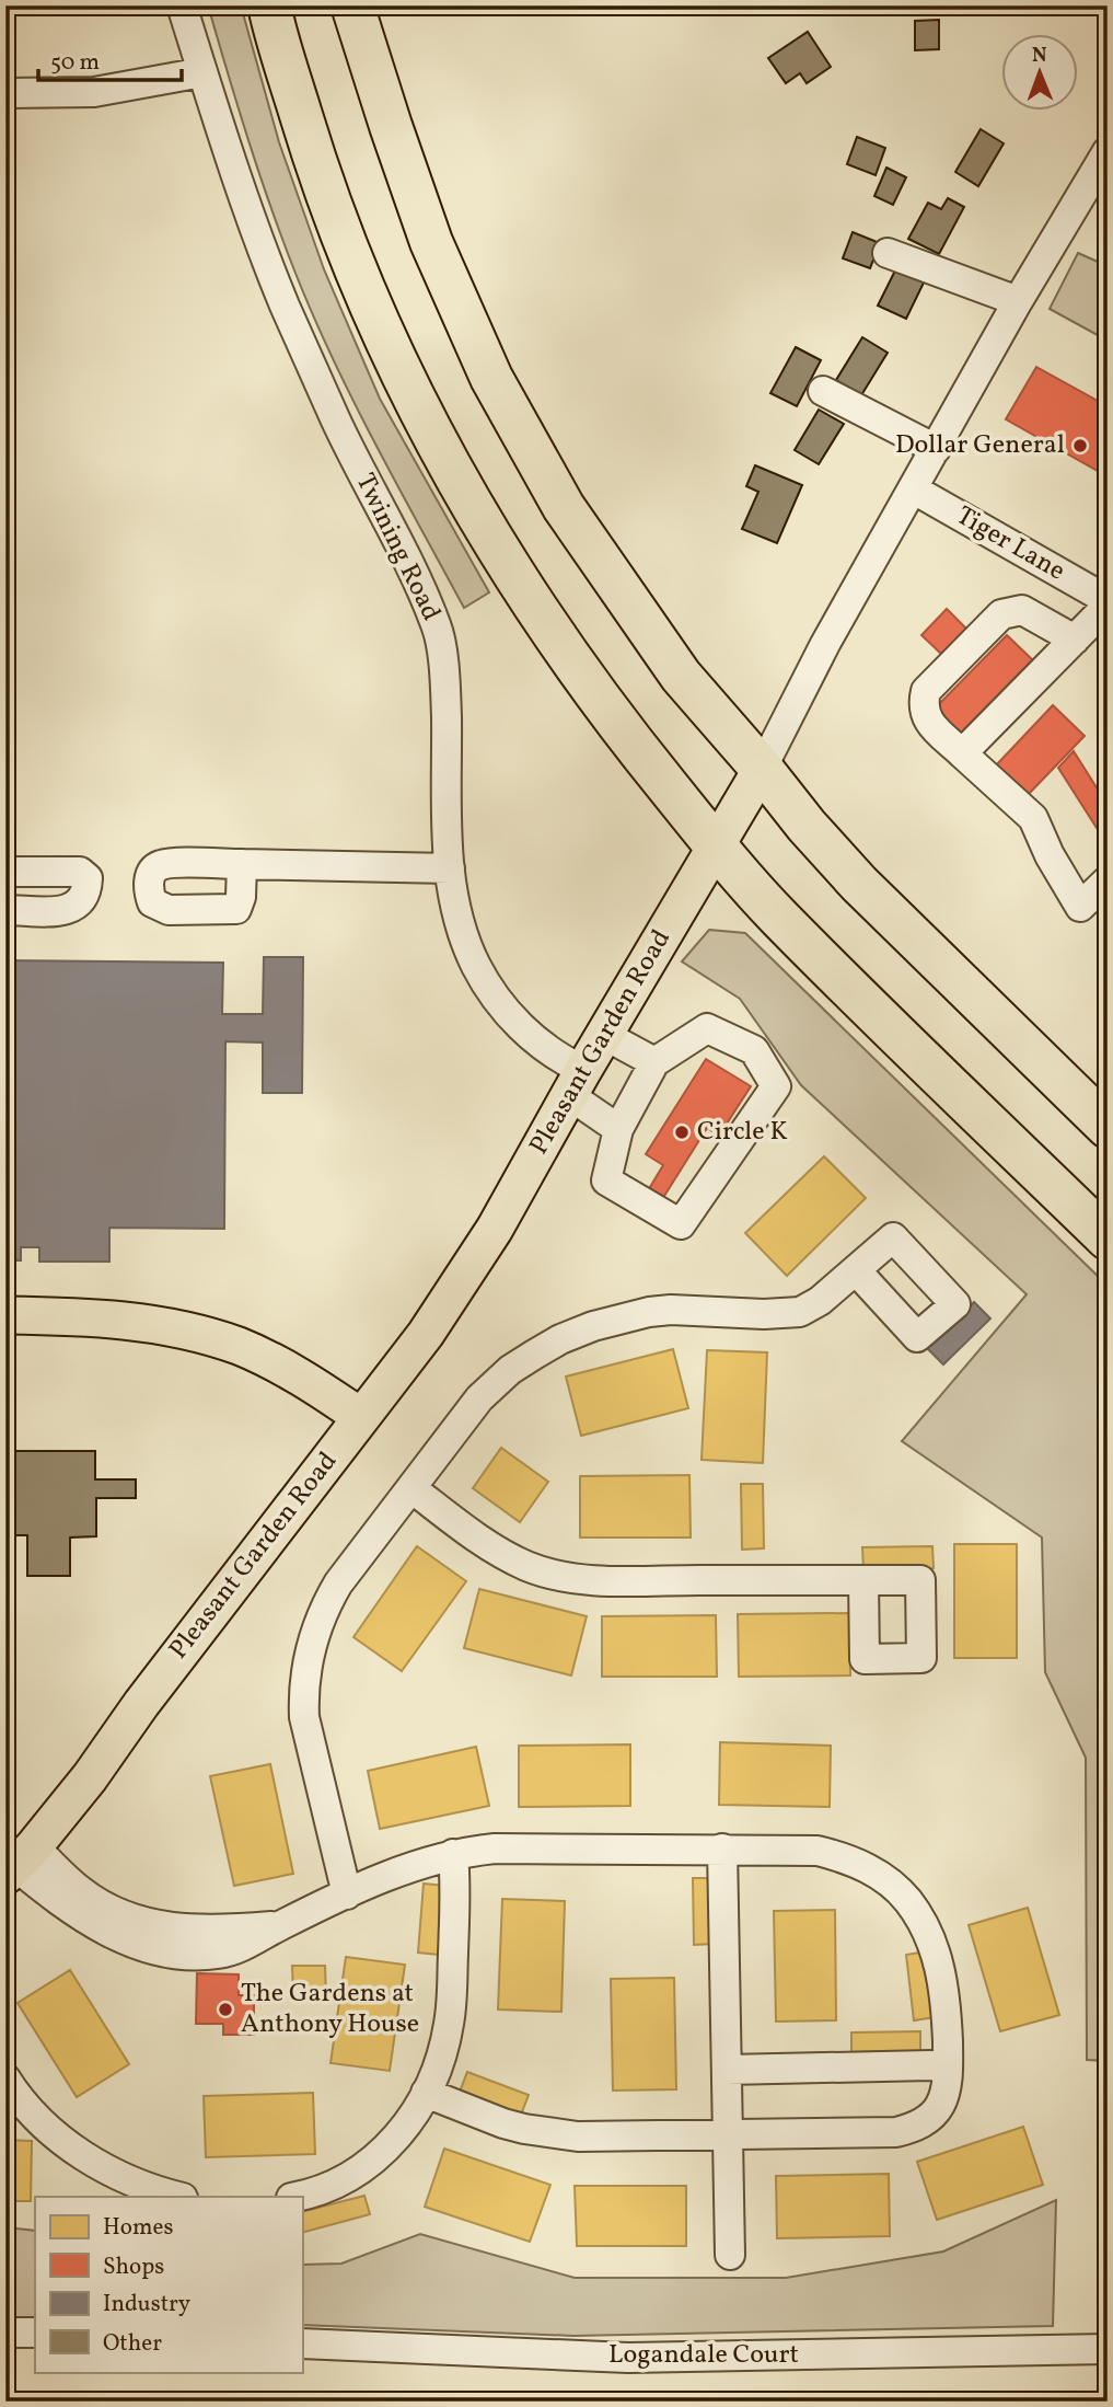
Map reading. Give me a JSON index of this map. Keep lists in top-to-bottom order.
{
  "streets": {
    "main road": ["Pleasant Garden Road"],
    "street": ["Tiger Lane", "Twining Road", "Logandale Court"]
  },
  "crossings": [
    ["Tiger Lane", "Pleasant Garden Road"],
    ["Twining Road", "Pleasant Garden Road"]
  ],
  "places": ["Dollar General", "Circle K", "The Gardens at Anthony House"],
  "legend": [
    "Homes",
    "Shops",
    "Industry",
    "Other"
  ],
  "scale_bar": "50 m",
  "north": "top"
}
